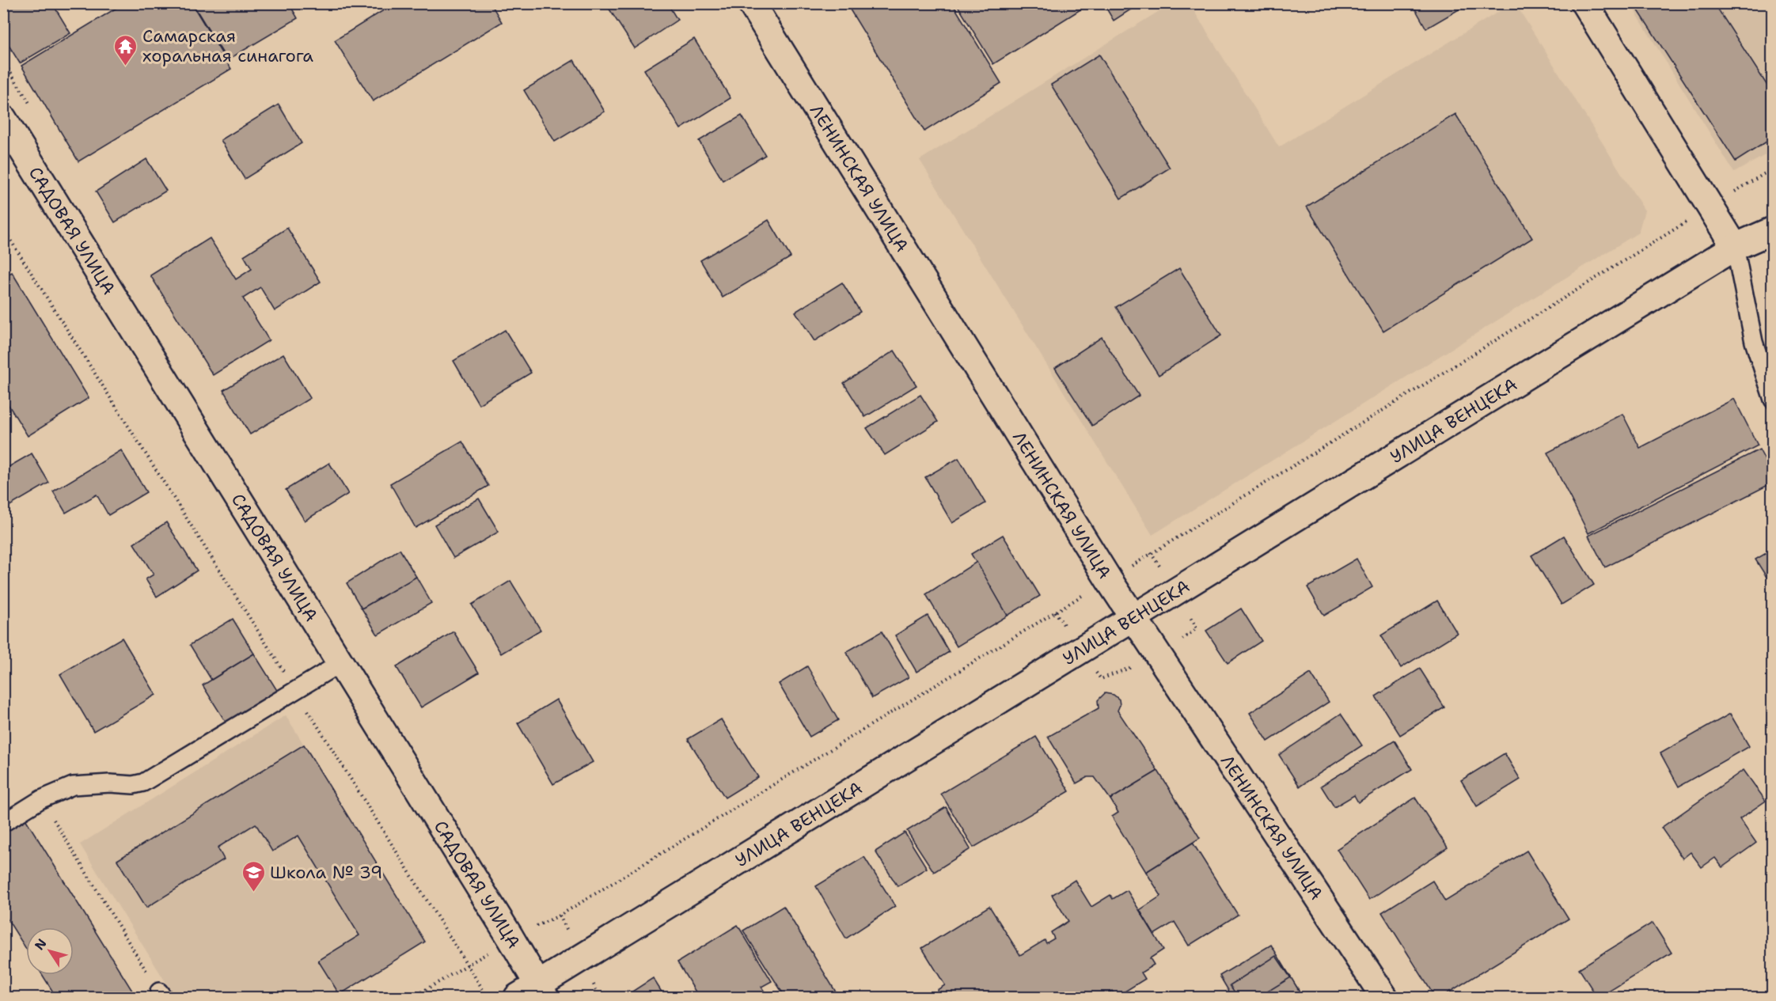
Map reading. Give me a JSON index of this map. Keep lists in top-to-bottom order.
{
  "streets": {
    "street": ["ЛЕНИНСКАЯ УЛИЦА", "САДОВАЯ УЛИЦА", "УЛИЦА ВЕНЦЕКА"]
  },
  "crossings": [
    ["ЛЕНИНСКАЯ УЛИЦА", "УЛИЦА ВЕНЦЕКА"],
    ["САДОВАЯ УЛИЦА", "УЛИЦА ВЕНЦЕКА"]
  ],
  "places": {
    "temple": ["Самарская хоральная синагога"],
    "school or university": ["Школа № 39"]
  },
  "north": "top left"
}
